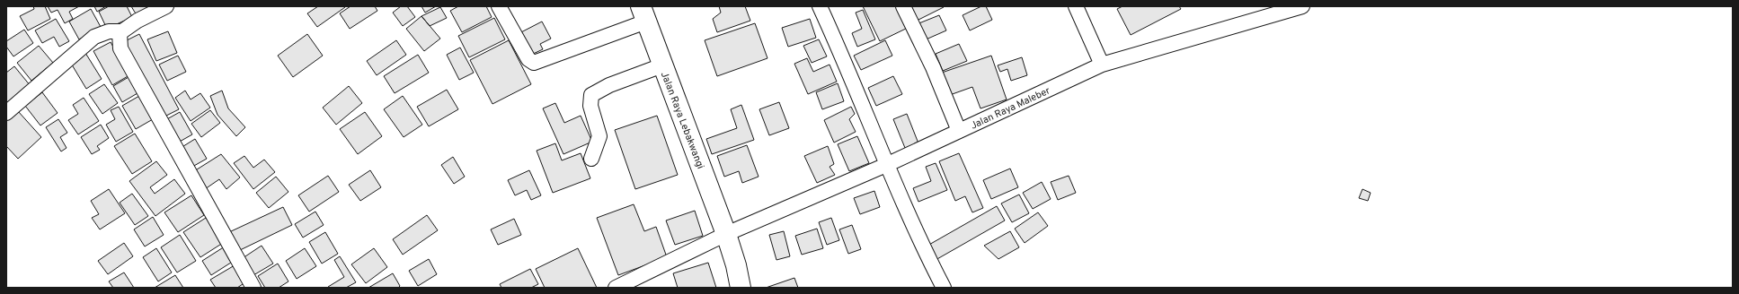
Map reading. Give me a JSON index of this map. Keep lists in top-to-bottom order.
{
  "streets": {
    "main road": ["Jalan Raya Lebakwangi"],
    "street": ["Jalan Raya Maleber"]
  },
  "crossings": [
    ["Jalan Raya Maleber", "Jalan Raya Lebakwangi"]
  ]
}
